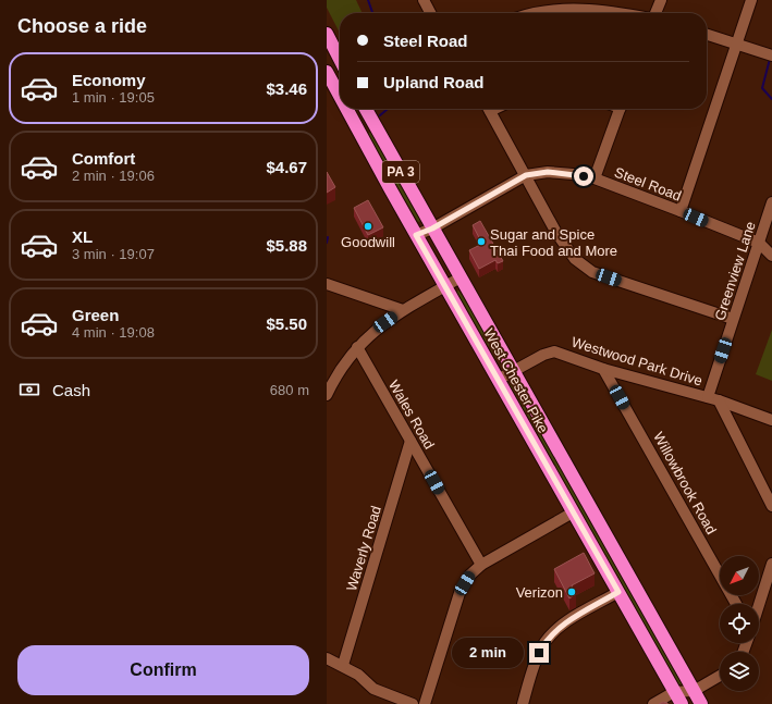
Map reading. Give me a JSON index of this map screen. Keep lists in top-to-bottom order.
{
  "streets": {
    "highway": ["PA 3", "West Chester Pike"],
    "street": [
      "Steel Road",
      "Greenview Lane",
      "Westwood Park Drive",
      "Wales Road",
      "Willowbrook Road",
      "Waverly Road"
    ]
  },
  "crossings": [
    ["Steel Road", "Greenview Lane"],
    ["Steel Road", "West Chester Pike"],
    ["Greenview Lane", "Westwood Park Drive"],
    ["Westwood Park Drive", "West Chester Pike"],
    ["Westwood Park Drive", "Willowbrook Road"],
    ["Wales Road", "Waverly Road"]
  ],
  "places": ["Goodwill", "Sugar and Spice Thai Food and More", "Verizon"],
  "north": "bottom left",
  "page": {
    "heading": "Choose a ride",
    "banner": ["Steel Road", "Upland Road"],
    "list": [
      {
        "name": "Economy",
        "note": "1 min · 19:05",
        "value": "$3.46"
      },
      {
        "name": "Comfort",
        "note": "2 min · 19:06",
        "value": "$4.67"
      },
      {
        "name": "XL",
        "note": "3 min · 19:07",
        "value": "$5.88"
      },
      {
        "name": "Green",
        "note": "4 min · 19:08",
        "value": "$5.50"
      }
    ],
    "pay": ["Cash", "680 m"],
    "buttons": "Confirm",
    "bubble": "2 min"
  }
}
